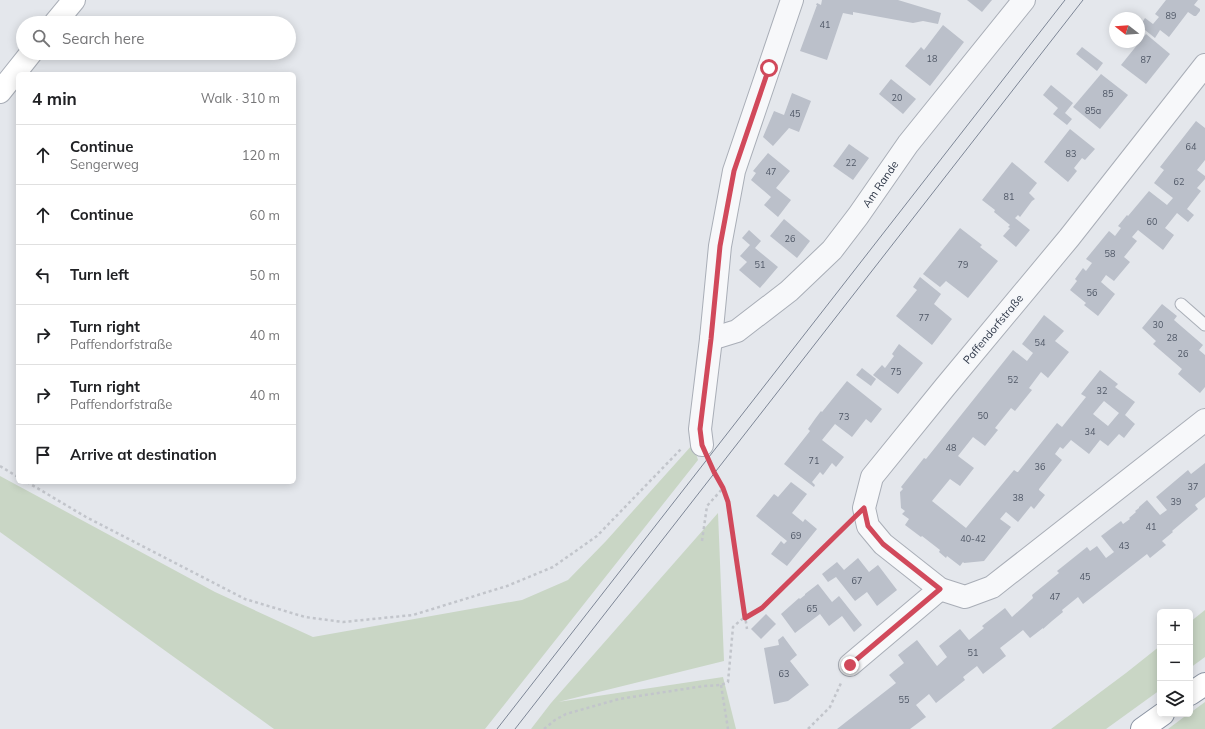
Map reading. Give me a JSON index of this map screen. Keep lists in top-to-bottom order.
{
  "streets": {
    "street": ["Am Rande", "Paffendorfstraße"]
  },
  "house_numbers": [
    "89",
    "41",
    "18",
    "87",
    "85",
    "20",
    "85a",
    "45",
    "64",
    "83",
    "22",
    "47",
    "62",
    "81",
    "60",
    "26",
    "58",
    "51",
    "79",
    "56",
    "77",
    "30",
    "28",
    "54",
    "26",
    "75",
    "52",
    "32",
    "50",
    "73",
    "34",
    "48",
    "71",
    "36",
    "37",
    "38",
    "39",
    "41",
    "69",
    "40-42",
    "43",
    "45",
    "67",
    "47",
    "65",
    "51",
    "63",
    "55"
  ],
  "north": "left",
  "page": {
    "search": "Search here",
    "heading": ["4 min", "Walk · 310 m"],
    "list": [
      ["Continue", "Sengerweg", "120 m"],
      ["Continue", "60 m"],
      ["Turn left", "50 m"],
      ["Turn right", "Paffendorfstraße", "40 m"],
      ["Turn right", "Paffendorfstraße", "40 m"],
      "Arrive at destination"
    ],
    "map_buttons": ["+", "−"]
  }
}
